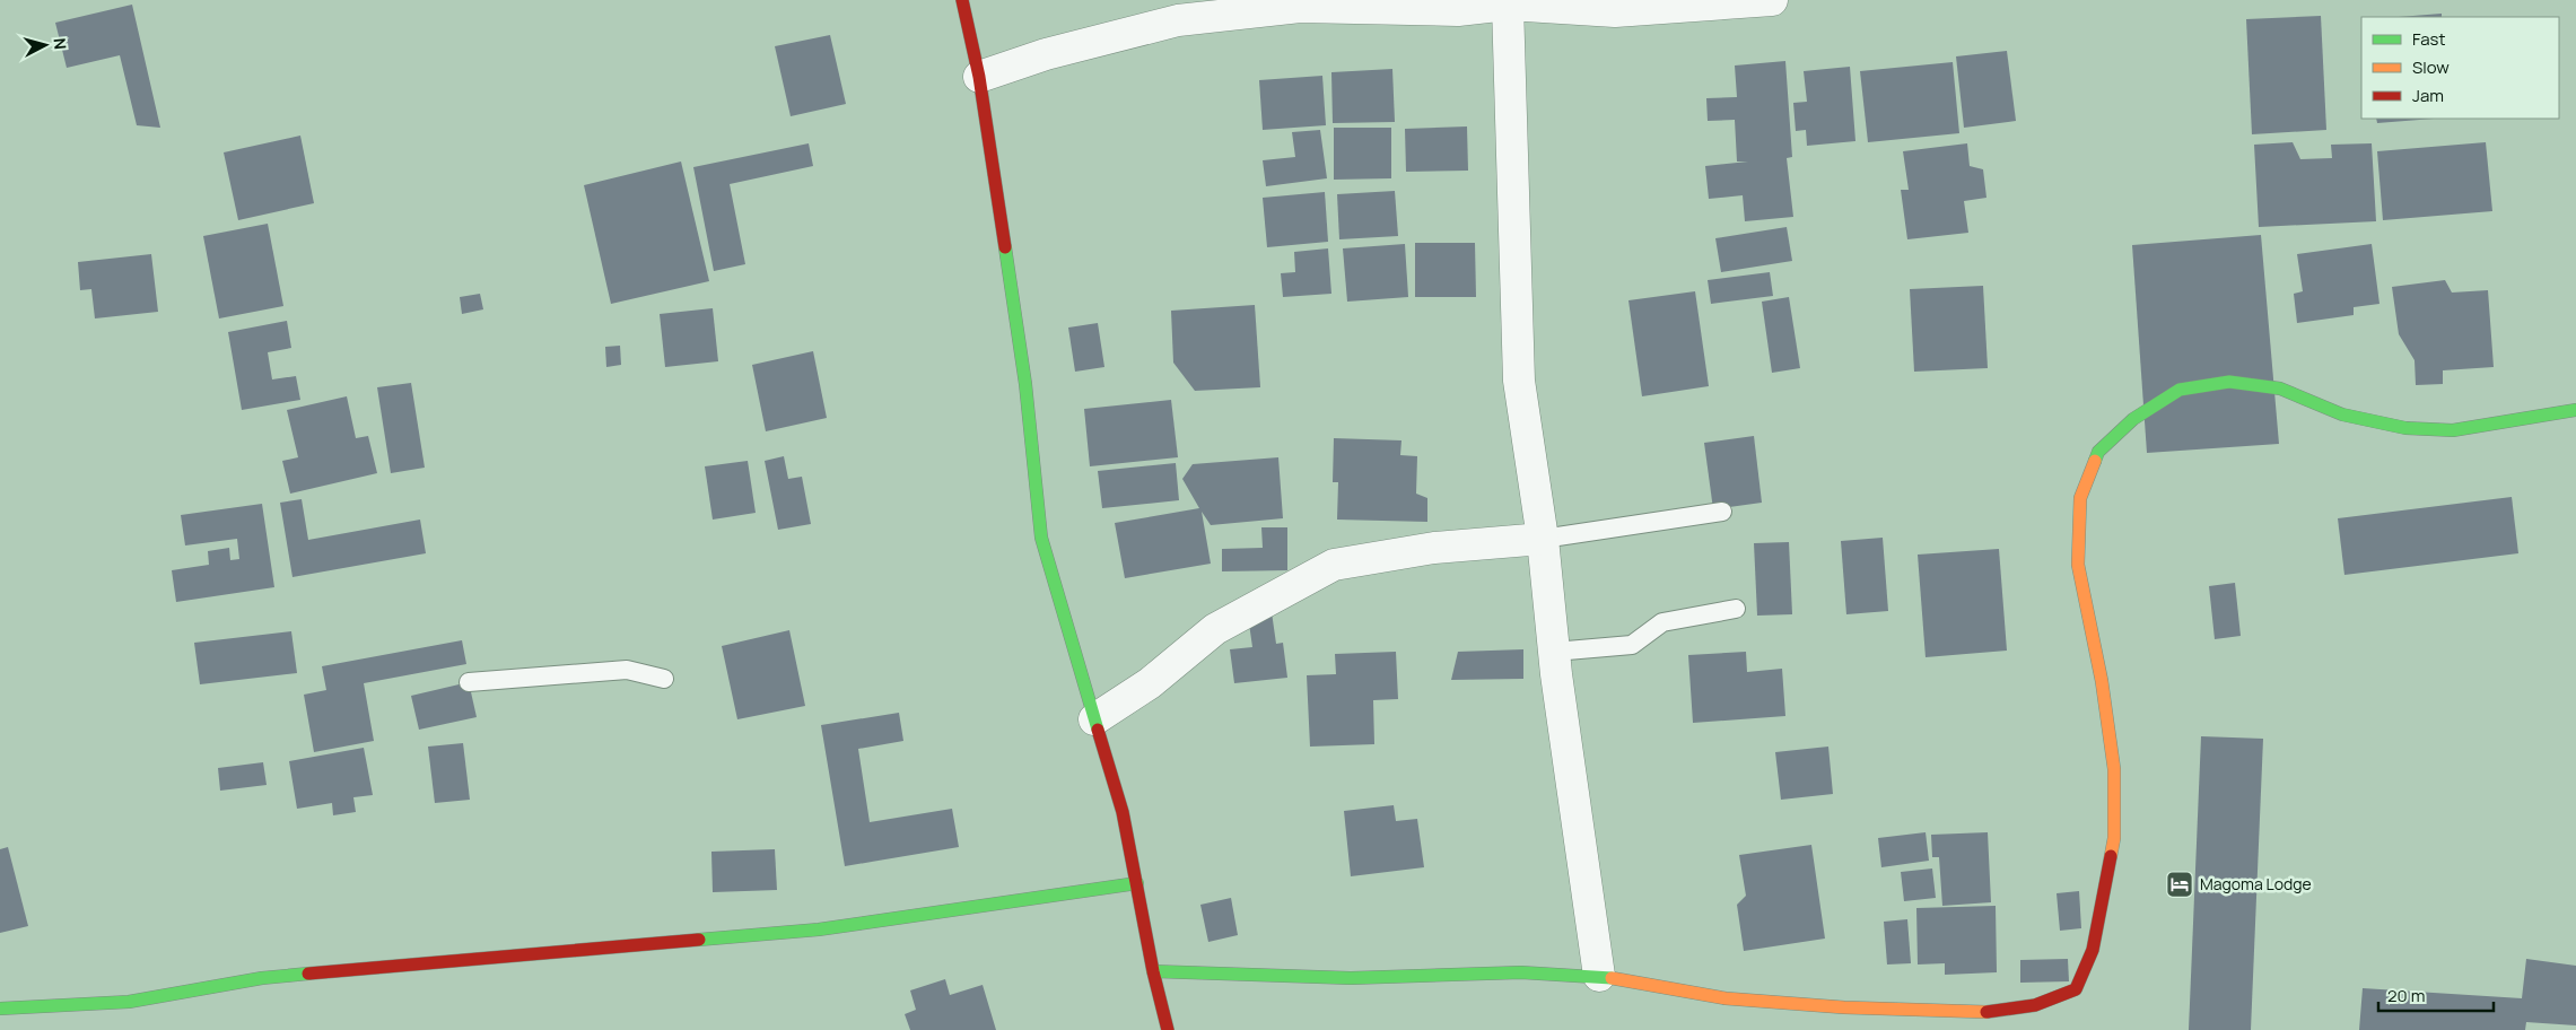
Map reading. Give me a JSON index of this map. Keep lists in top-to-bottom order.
{
  "places": {
    "hotel": ["Magoma Lodge"]
  },
  "legend": ["Fast", "Slow", "Jam"],
  "scale_bar": "20 m",
  "north": "right"
}
